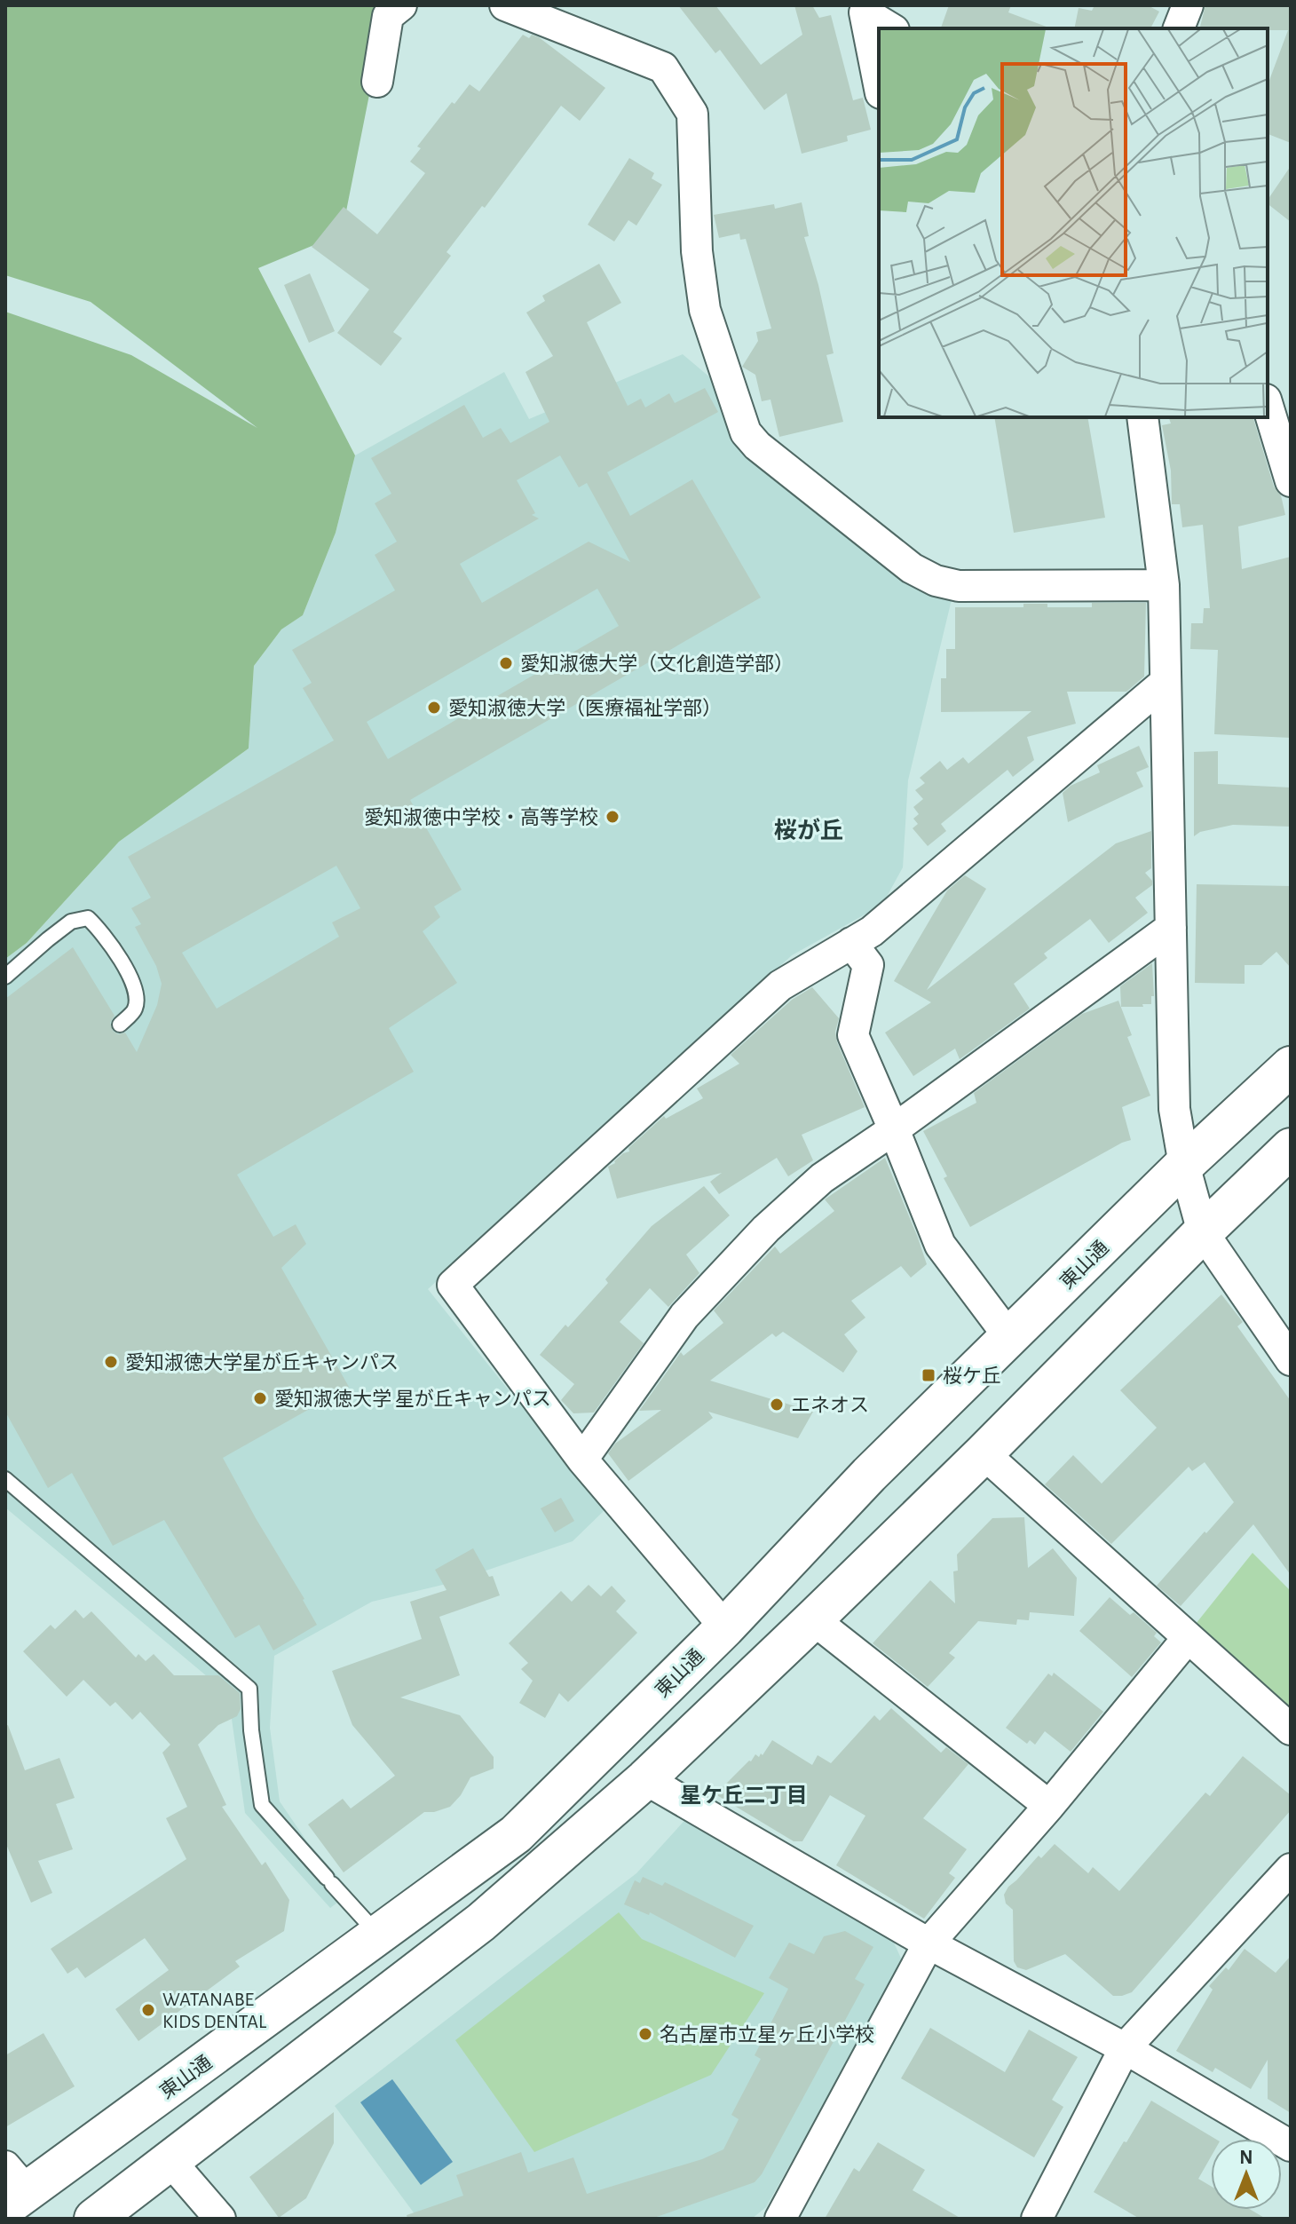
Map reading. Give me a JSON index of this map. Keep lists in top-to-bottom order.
{
  "streets": {
    "main road": ["東山通"]
  },
  "districts": ["桜が丘", "星ケ丘二丁目"],
  "places": {
    "other": [
      "愛知淑徳大学（文化創造学部）",
      "愛知淑徳大学（医療福祉学部）",
      "愛知淑徳中学校・高等学校",
      "愛知淑徳大学星が丘キャンパス",
      "愛知淑徳大学 星が丘キャンパス",
      "エネオス",
      "WATANABE KIDS DENTAL",
      "名古屋市立星ヶ丘小学校"
    ],
    "transit": ["桜ケ丘"]
  },
  "north": "top"
}
